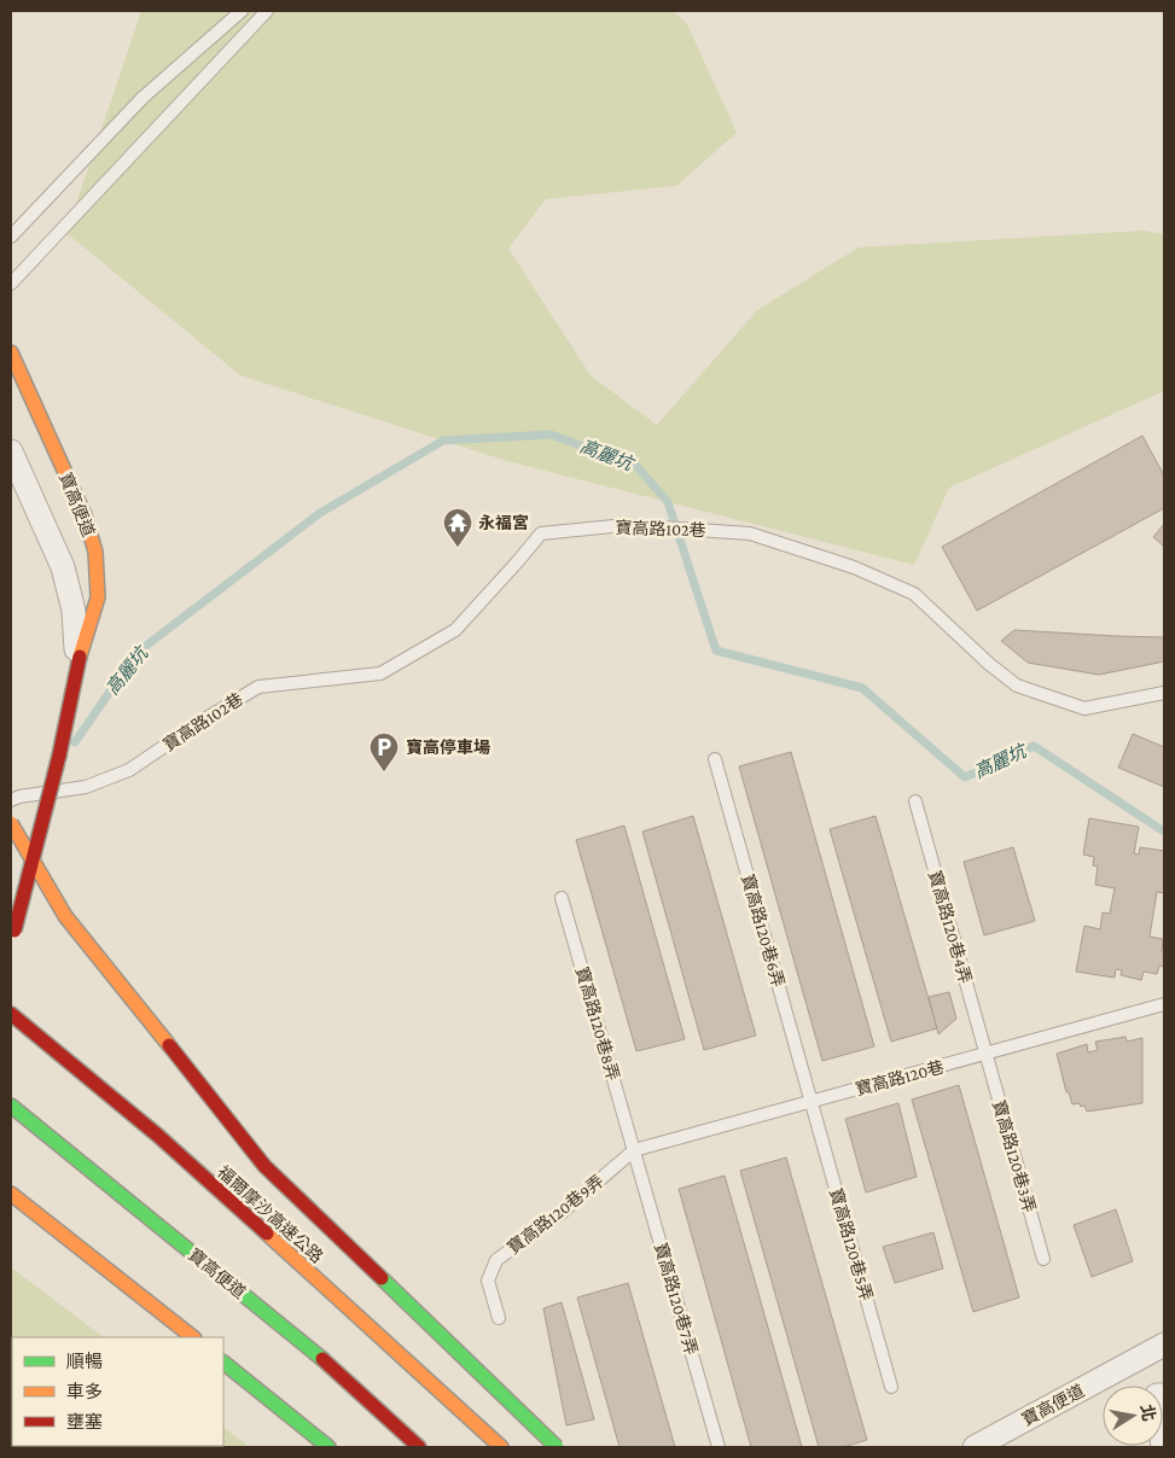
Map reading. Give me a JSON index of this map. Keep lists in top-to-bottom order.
{
  "streets": {
    "main road": ["寶高便道", "福爾摩沙高速公路"],
    "lane": [
      "寶高路102巷",
      "寶高路120巷4弄",
      "寶高路120巷6弄",
      "寶高路120巷8弄",
      "寶高路120巷",
      "寶高路120巷3弄",
      "寶高路120巷9弄",
      "寶高路120巷5弄",
      "寶高路120巷7弄"
    ]
  },
  "crossings": [
    ["寶高路120巷4弄", "寶高路120巷"],
    ["寶高路120巷4弄", "寶高路120巷3弄"],
    ["寶高路120巷6弄", "寶高路120巷"],
    ["寶高路120巷6弄", "寶高路120巷5弄"],
    ["寶高路120巷8弄", "寶高路120巷"],
    ["寶高路120巷8弄", "寶高路120巷9弄"],
    ["寶高路120巷8弄", "寶高路120巷7弄"],
    ["寶高路120巷", "寶高路120巷3弄"],
    ["寶高路120巷", "寶高路120巷9弄"],
    ["寶高路120巷", "寶高路120巷5弄"],
    ["寶高路120巷", "寶高路120巷7弄"],
    ["寶高路120巷9弄", "寶高路120巷7弄"]
  ],
  "water": ["高麗坑"],
  "places": {
    "temple": ["永福宮"],
    "parking": ["寶高停車場"]
  },
  "legend": ["順暢", "車多", "壅塞"],
  "north": "right"
}
